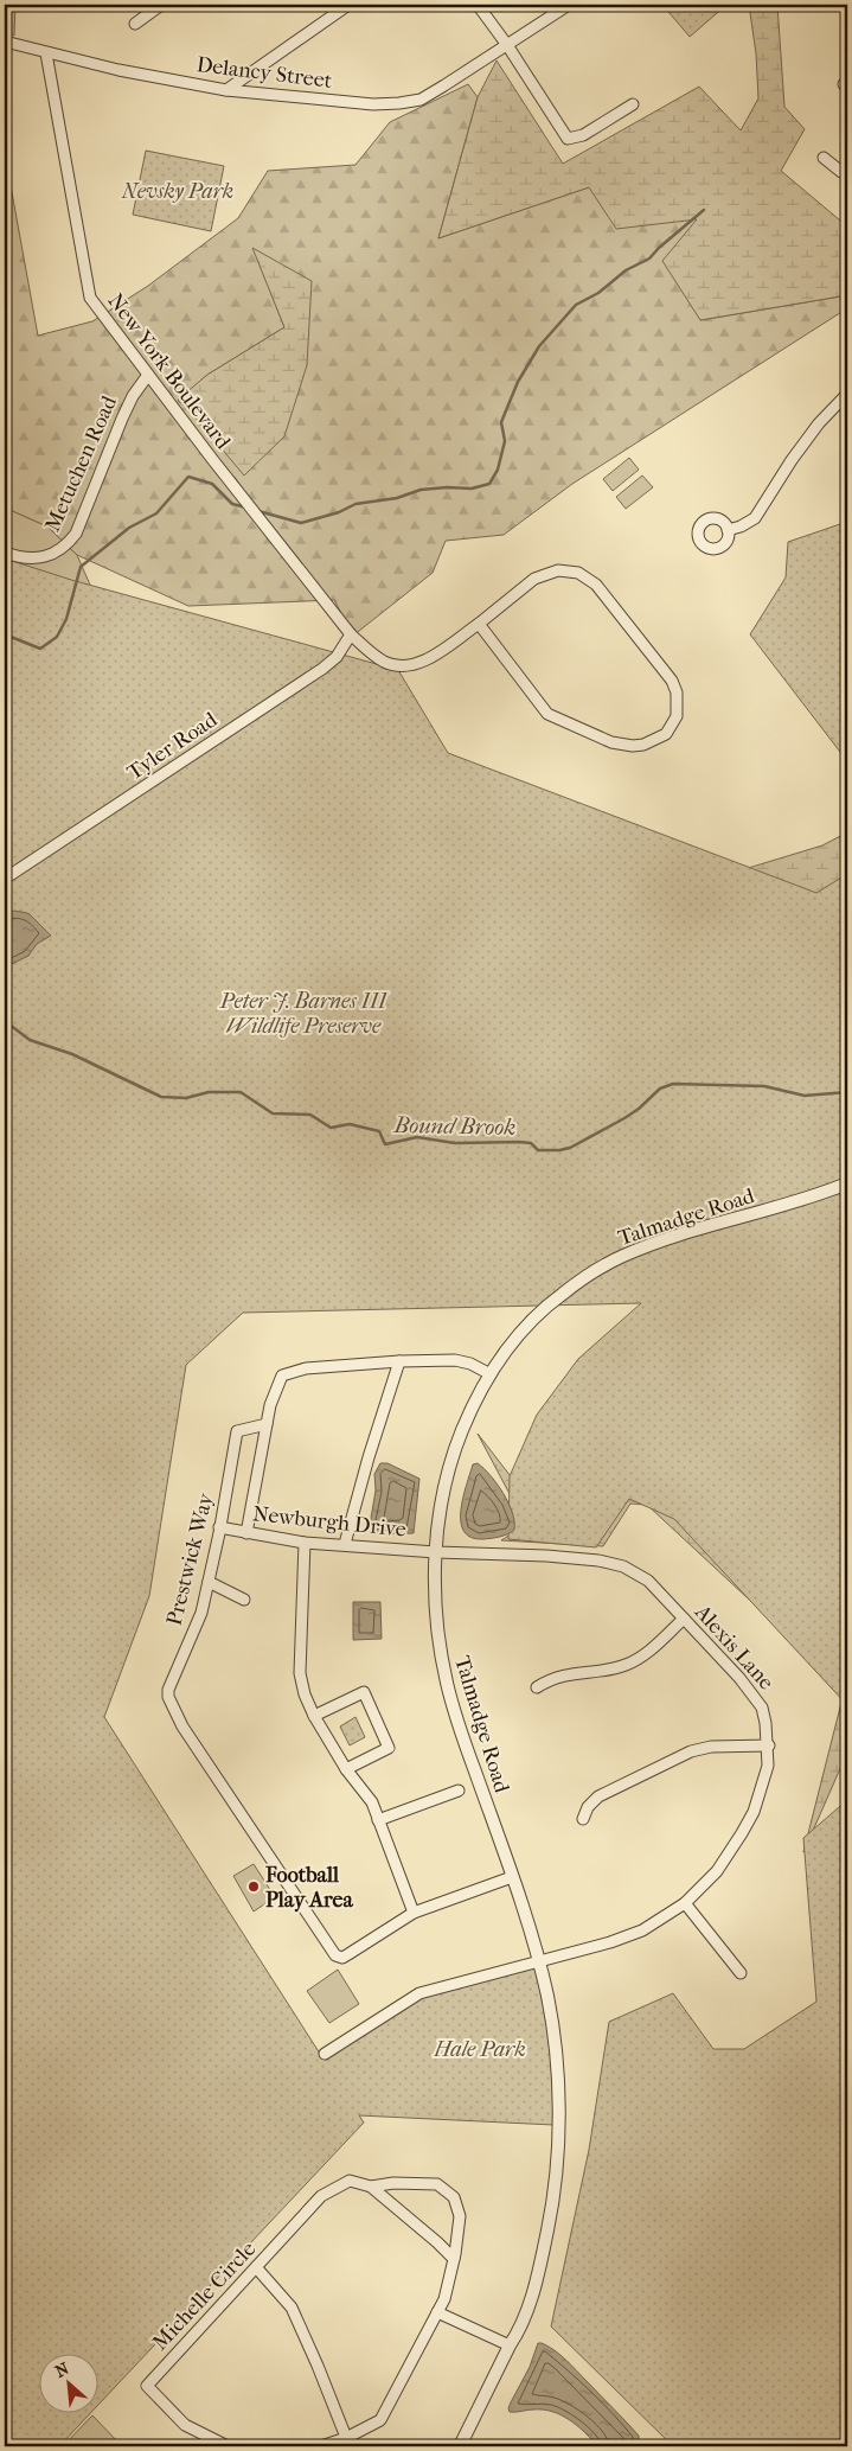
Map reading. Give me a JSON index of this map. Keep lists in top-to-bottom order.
{
  "streets": {
    "street": [
      "Delancy Street",
      "New York Boulevard",
      "Metuchen Road",
      "Tyler Road",
      "Talmadge Road",
      "Newburgh Drive",
      "Prestwick Way",
      "Alexis Lane",
      "Michelle Circle"
    ]
  },
  "crossings": [
    ["Delancy Street", "New York Boulevard"],
    ["New York Boulevard", "Metuchen Road"],
    ["New York Boulevard", "Tyler Road"],
    ["Talmadge Road", "Newburgh Drive"],
    ["Talmadge Road", "Prestwick Way"],
    ["Talmadge Road", "Alexis Lane"],
    ["Newburgh Drive", "Prestwick Way"],
    ["Newburgh Drive", "Alexis Lane"]
  ],
  "water": ["Bound Brook"],
  "parks": ["Nevsky Park", "Peter J. Barnes III Wildlife Preserve", "Hale Park"],
  "places": ["Football Play Area"],
  "north": "top left"
}
